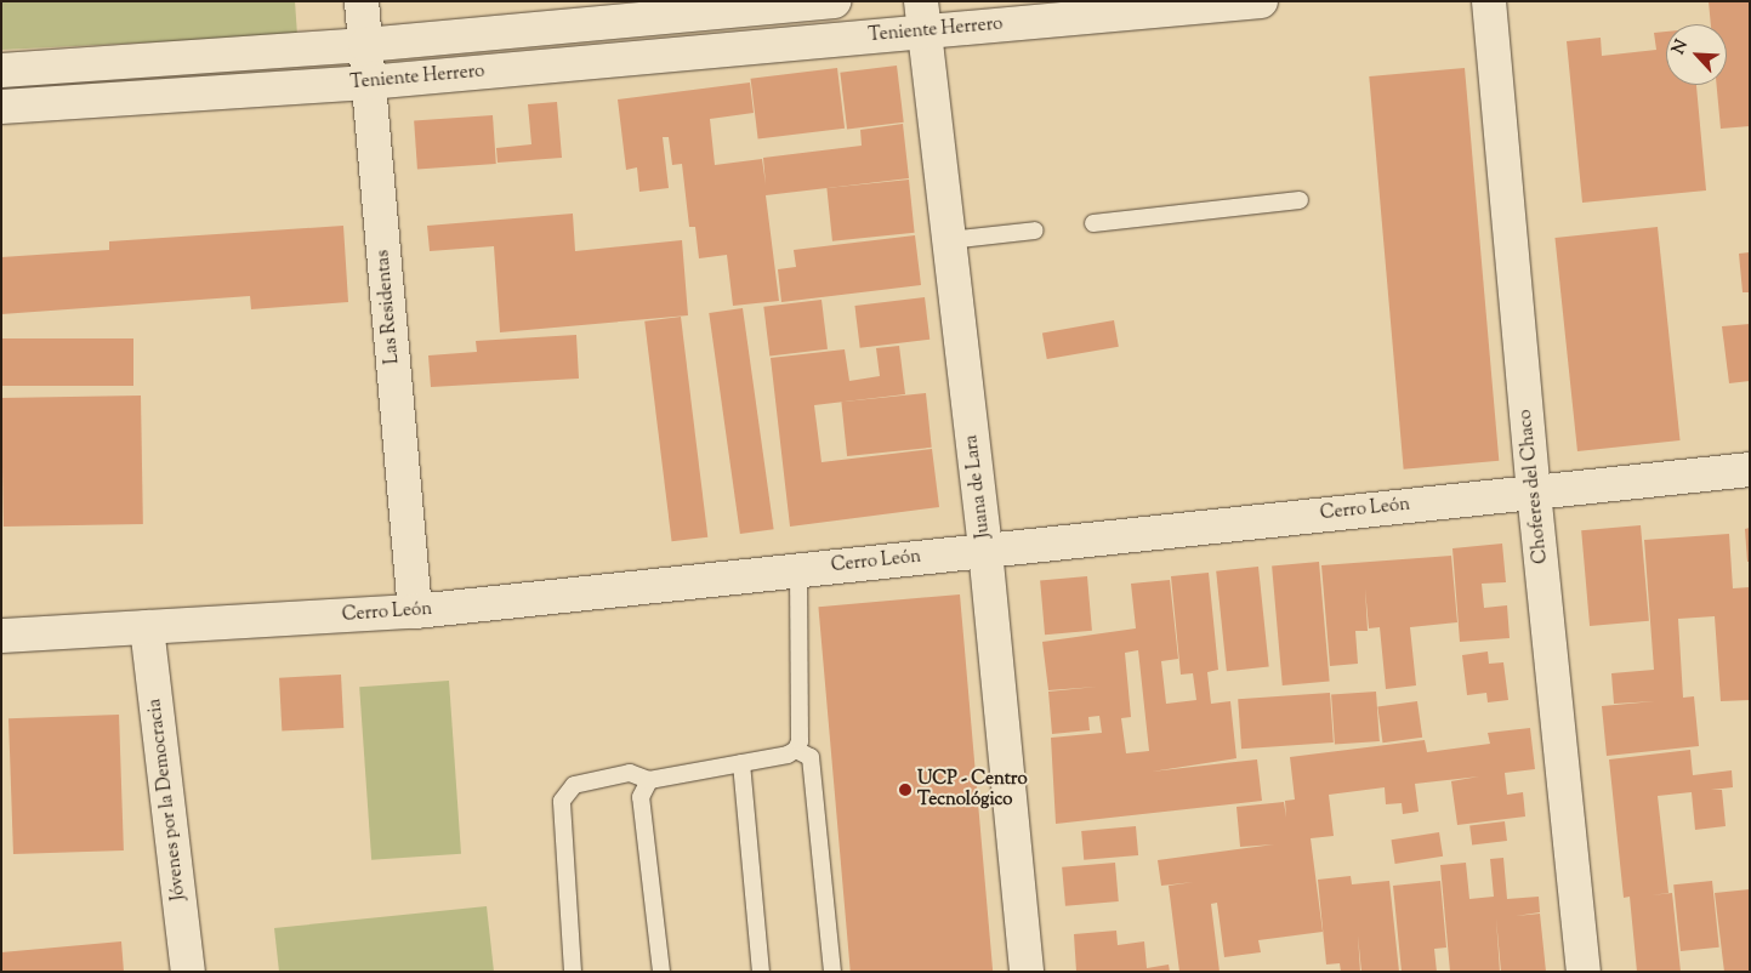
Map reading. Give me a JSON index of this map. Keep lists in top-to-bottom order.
{
  "streets": {
    "street": [
      "Teniente Herrero",
      "Las Residentas",
      "Juana de Lara",
      "Choferes del Chaco",
      "Cerro León",
      "Jóvenes por la Democracia"
    ]
  },
  "crossings": [
    ["Teniente Herrero", "Las Residentas"],
    ["Teniente Herrero", "Juana de Lara"],
    ["Las Residentas", "Cerro León"],
    ["Juana de Lara", "Cerro León"],
    ["Choferes del Chaco", "Cerro León"],
    ["Cerro León", "Jóvenes por la Democracia"]
  ],
  "places": ["UCP - Centro Tecnológico"],
  "north": "top left"
}
